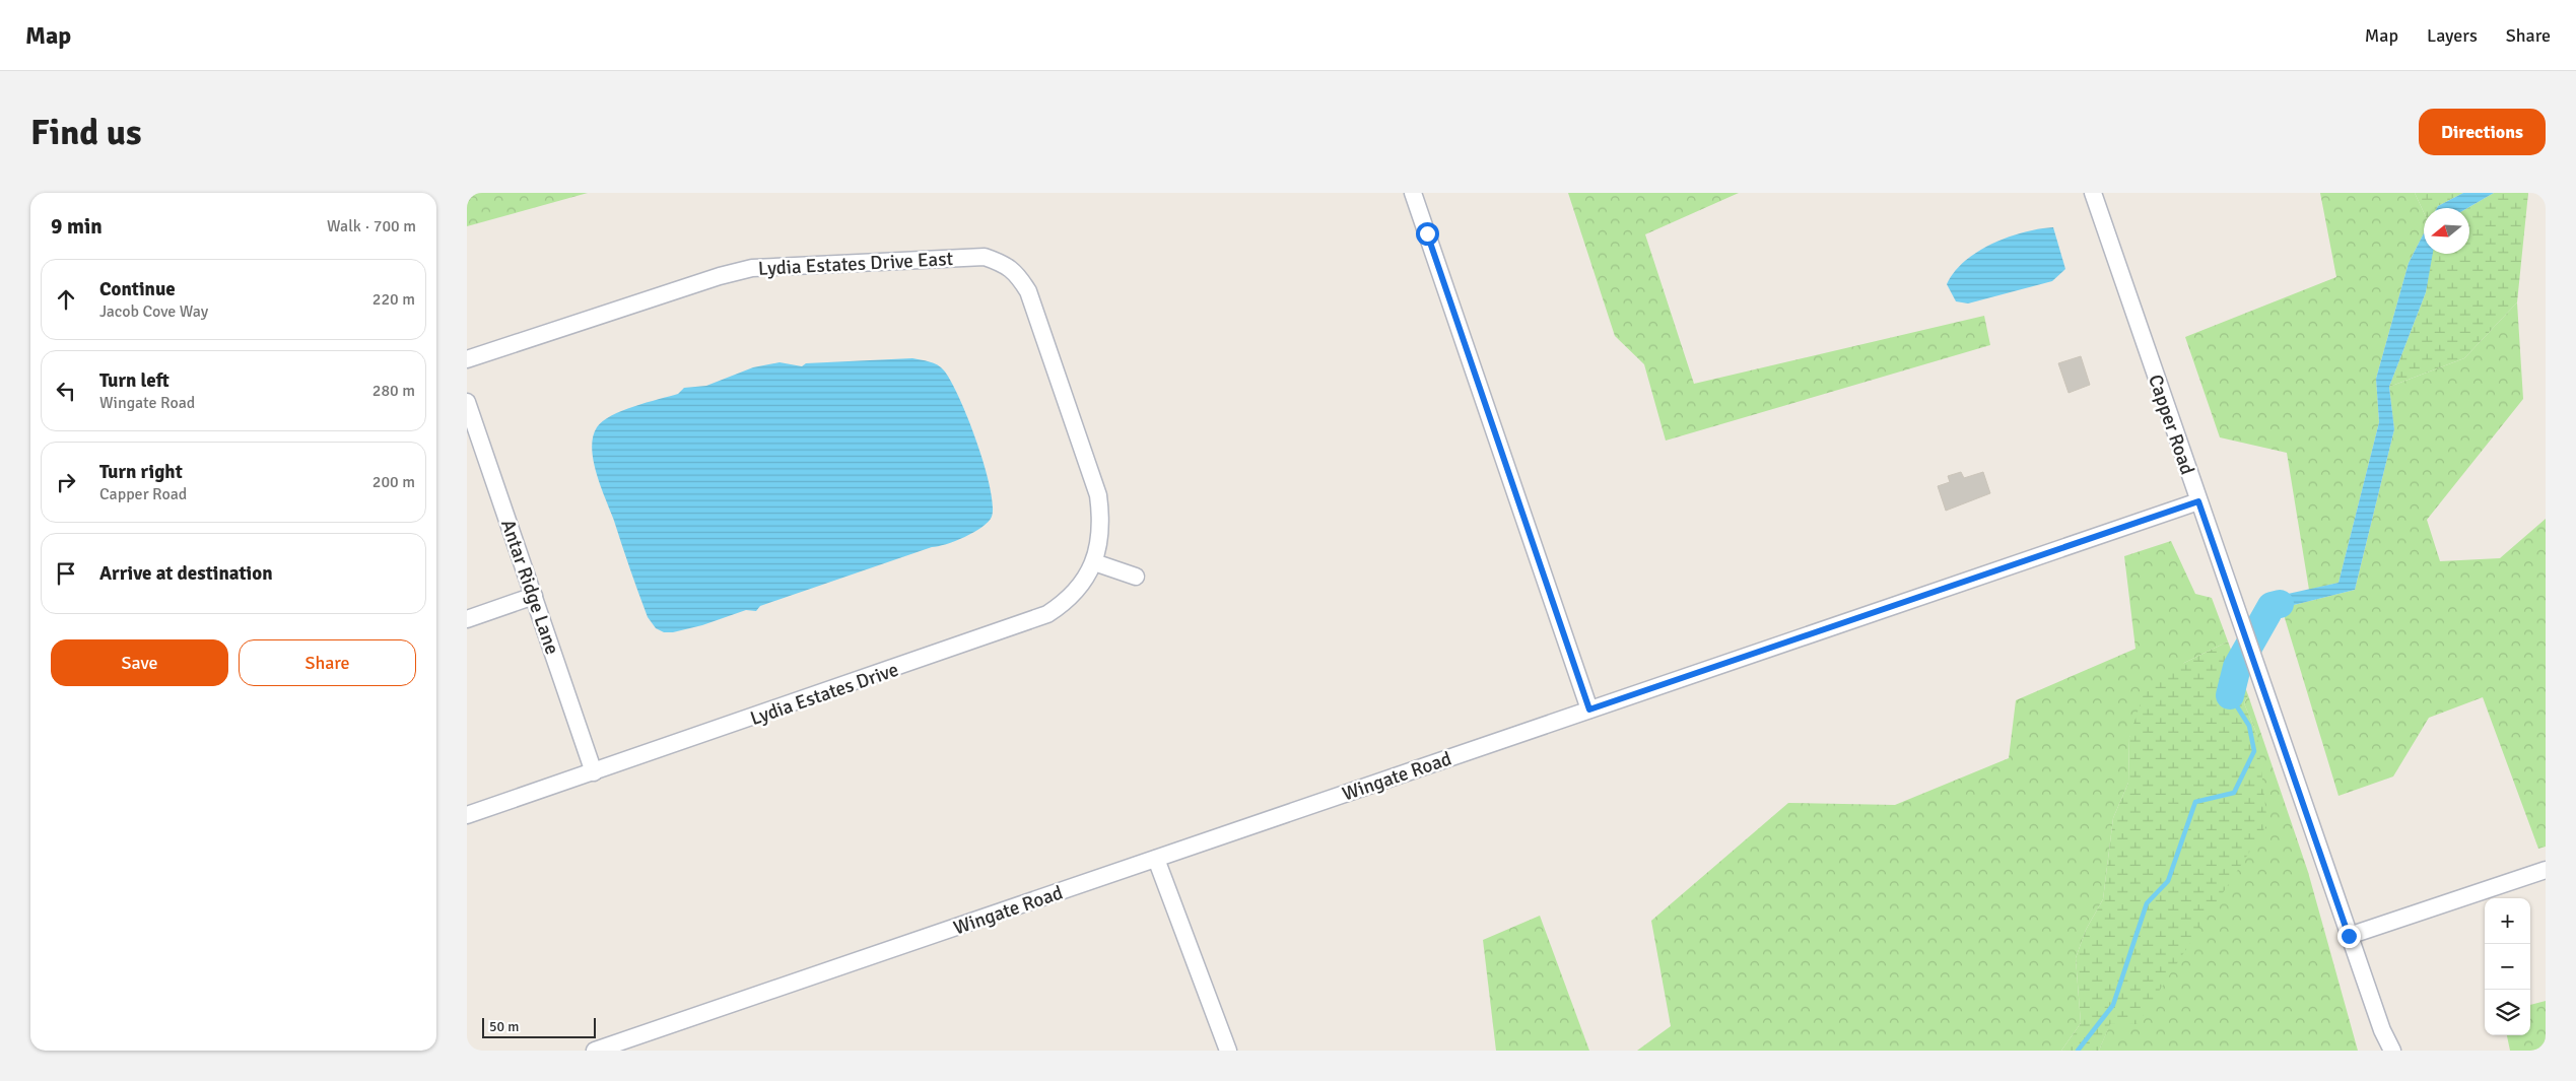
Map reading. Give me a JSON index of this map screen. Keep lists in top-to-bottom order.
{
  "streets": {
    "street": [
      "Lydia Estates Drive East",
      "Capper Road",
      "Antar Ridge Lane",
      "Lydia Estates Drive",
      "Wingate Road"
    ]
  },
  "crossings": [
    ["Lydia Estates Drive East", "Lydia Estates Drive"],
    ["Capper Road", "Wingate Road"],
    ["Antar Ridge Lane", "Lydia Estates Drive"]
  ],
  "scale_bar": "50 m",
  "north": "left",
  "page": {
    "header": "Map",
    "nav": ["Map", "Layers", "Share"],
    "buttons": [
      "Directions",
      ["Save", "Share"]
    ],
    "title": "Find us",
    "heading": ["9 min", "Walk · 700 m"],
    "list": [
      ["Continue", "Jacob Cove Way", "220 m"],
      ["Turn left", "Wingate Road", "280 m"],
      ["Turn right", "Capper Road", "200 m"],
      "Arrive at destination"
    ],
    "map_buttons": ["+", "−"],
    "scale": "50 m"
  }
}
